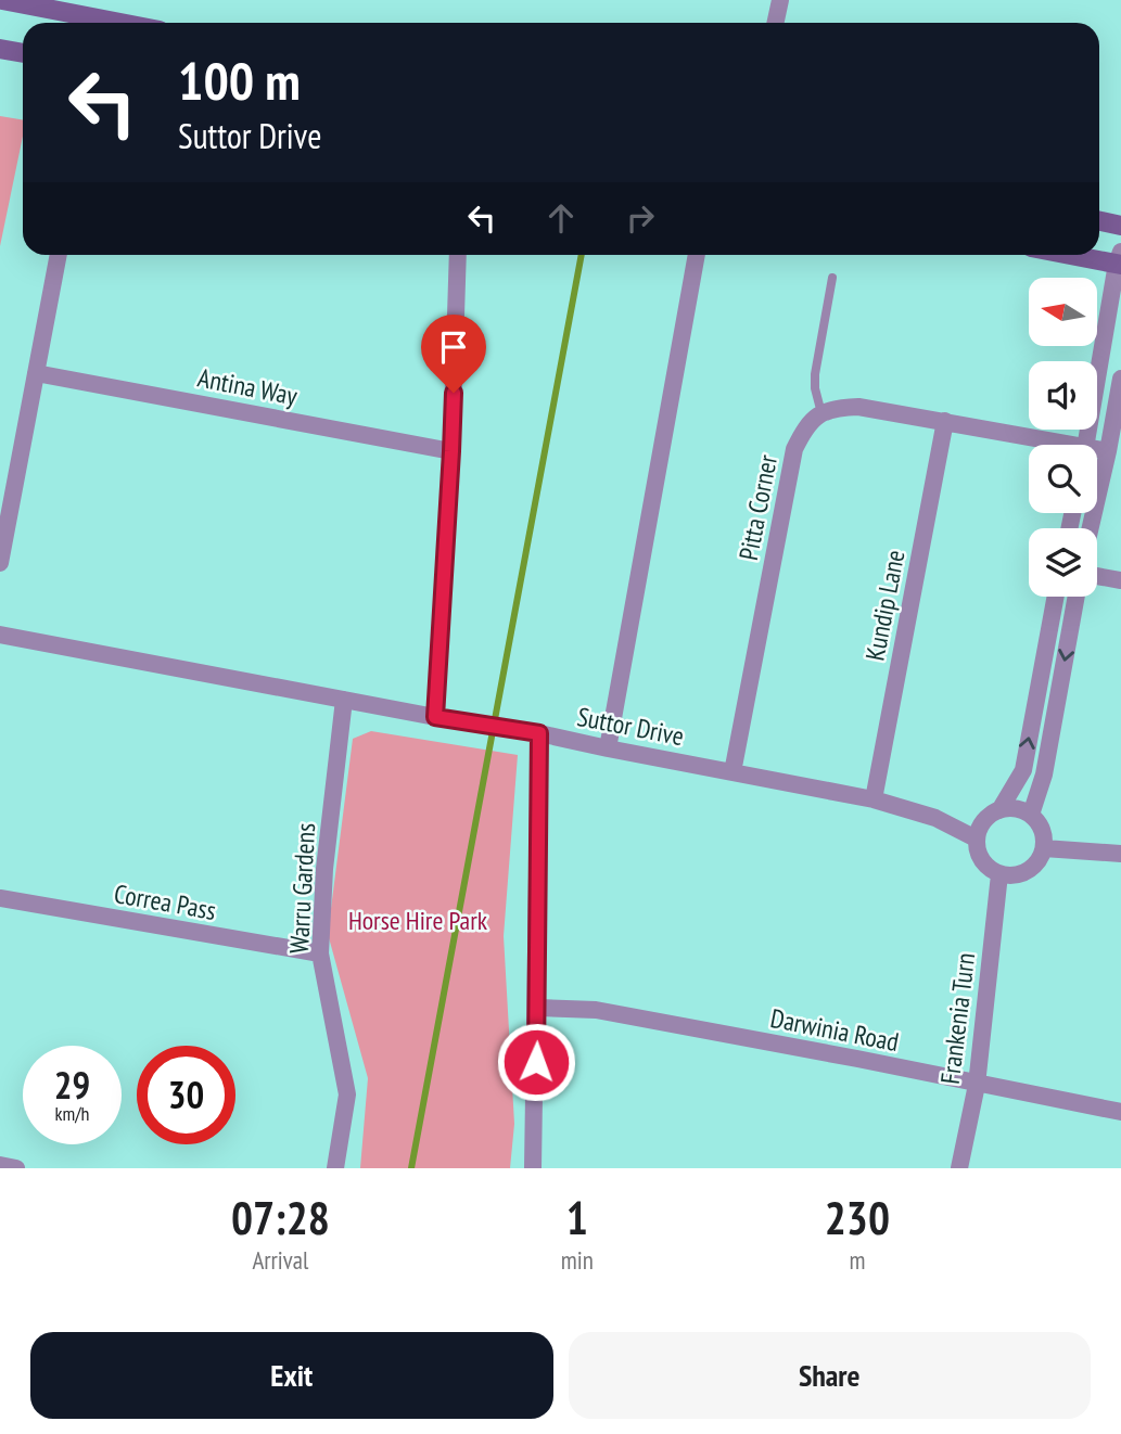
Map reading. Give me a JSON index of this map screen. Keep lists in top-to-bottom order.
{
  "streets": {
    "street": [
      "Antina Way",
      "Pitta Corner",
      "Kundip Lane",
      "Suttor Drive",
      "Warru Gardens",
      "Correa Pass",
      "Frankenia Turn",
      "Darwinia Road"
    ]
  },
  "crossings": [
    ["Pitta Corner", "Suttor Drive"],
    ["Kundip Lane", "Suttor Drive"],
    ["Suttor Drive", "Warru Gardens"],
    ["Suttor Drive", "Frankenia Turn"],
    ["Warru Gardens", "Correa Pass"],
    ["Frankenia Turn", "Darwinia Road"]
  ],
  "parks": ["Horse Hire Park"],
  "north": "left",
  "page": {
    "turn": ["100 m", "Suttor Drive"],
    "speed": "29 km/h",
    "limit": "30",
    "eta": [
      "07:28",
      "Arrival",
      "1",
      "min",
      "230",
      "m"
    ],
    "buttons": ["Exit", "Share"]
  }
}
